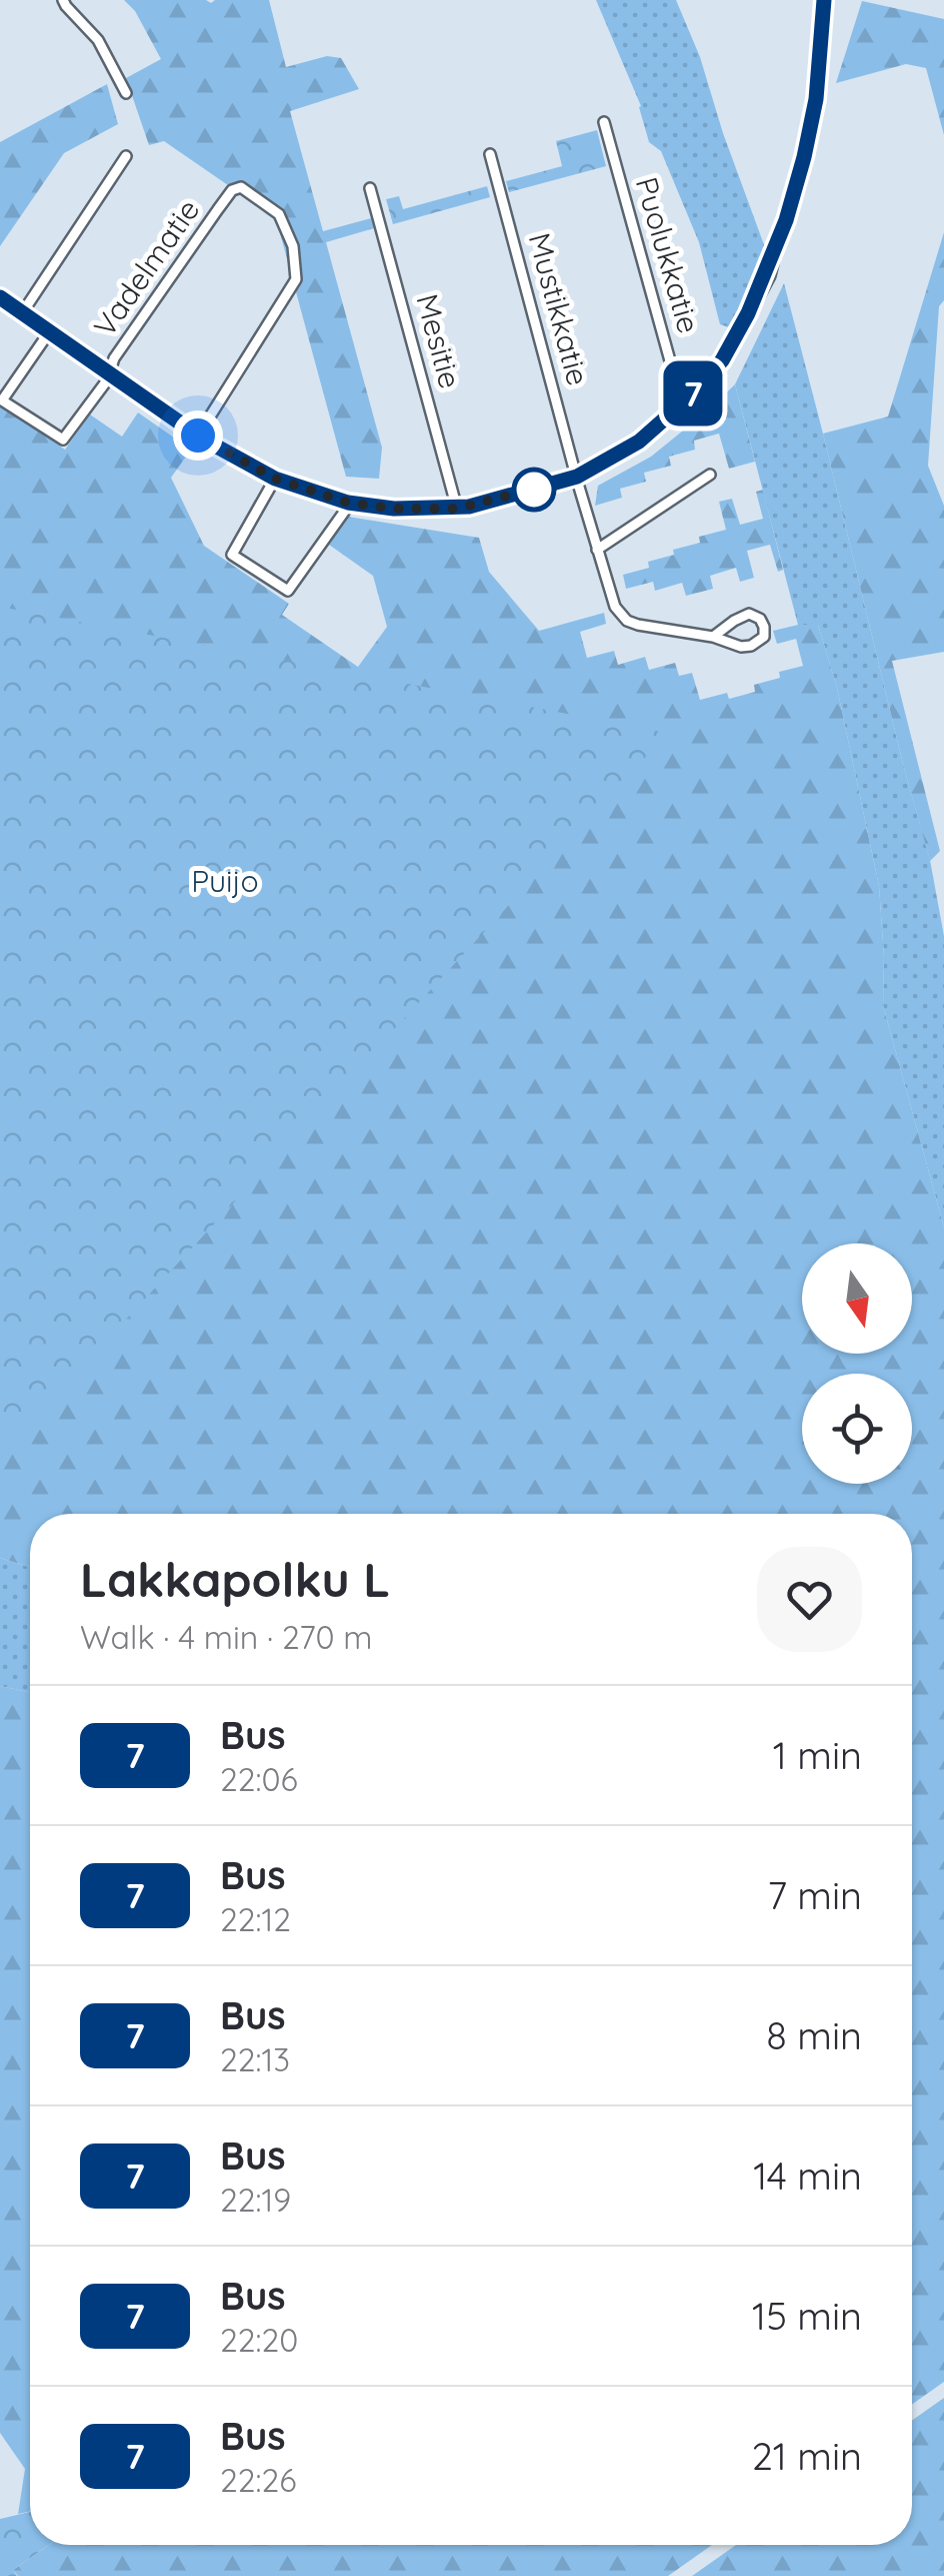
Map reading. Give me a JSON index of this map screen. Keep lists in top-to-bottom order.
{
  "streets": {
    "street": [
      "Puolukkatie",
      "Vadelmatie",
      "Mustikkatie",
      "Mesitie"
    ]
  },
  "parks": ["Puijo"],
  "lines": ["bus line 7"],
  "north": "bottom",
  "page": {
    "on_map": "7",
    "heading": ["Lakkapolku L", "Walk · 4 min · 270 m"],
    "list": [
      {
        "mark": "7",
        "name": "Bus",
        "note": "22:06",
        "value": "1 min"
      },
      {
        "mark": "7",
        "name": "Bus",
        "note": "22:12",
        "value": "7 min"
      },
      {
        "mark": "7",
        "name": "Bus",
        "note": "22:13",
        "value": "8 min"
      },
      {
        "mark": "7",
        "name": "Bus",
        "note": "22:19",
        "value": "14 min"
      },
      {
        "mark": "7",
        "name": "Bus",
        "note": "22:20",
        "value": "15 min"
      },
      {
        "mark": "7",
        "name": "Bus",
        "note": "22:26",
        "value": "21 min"
      }
    ]
  }
}
